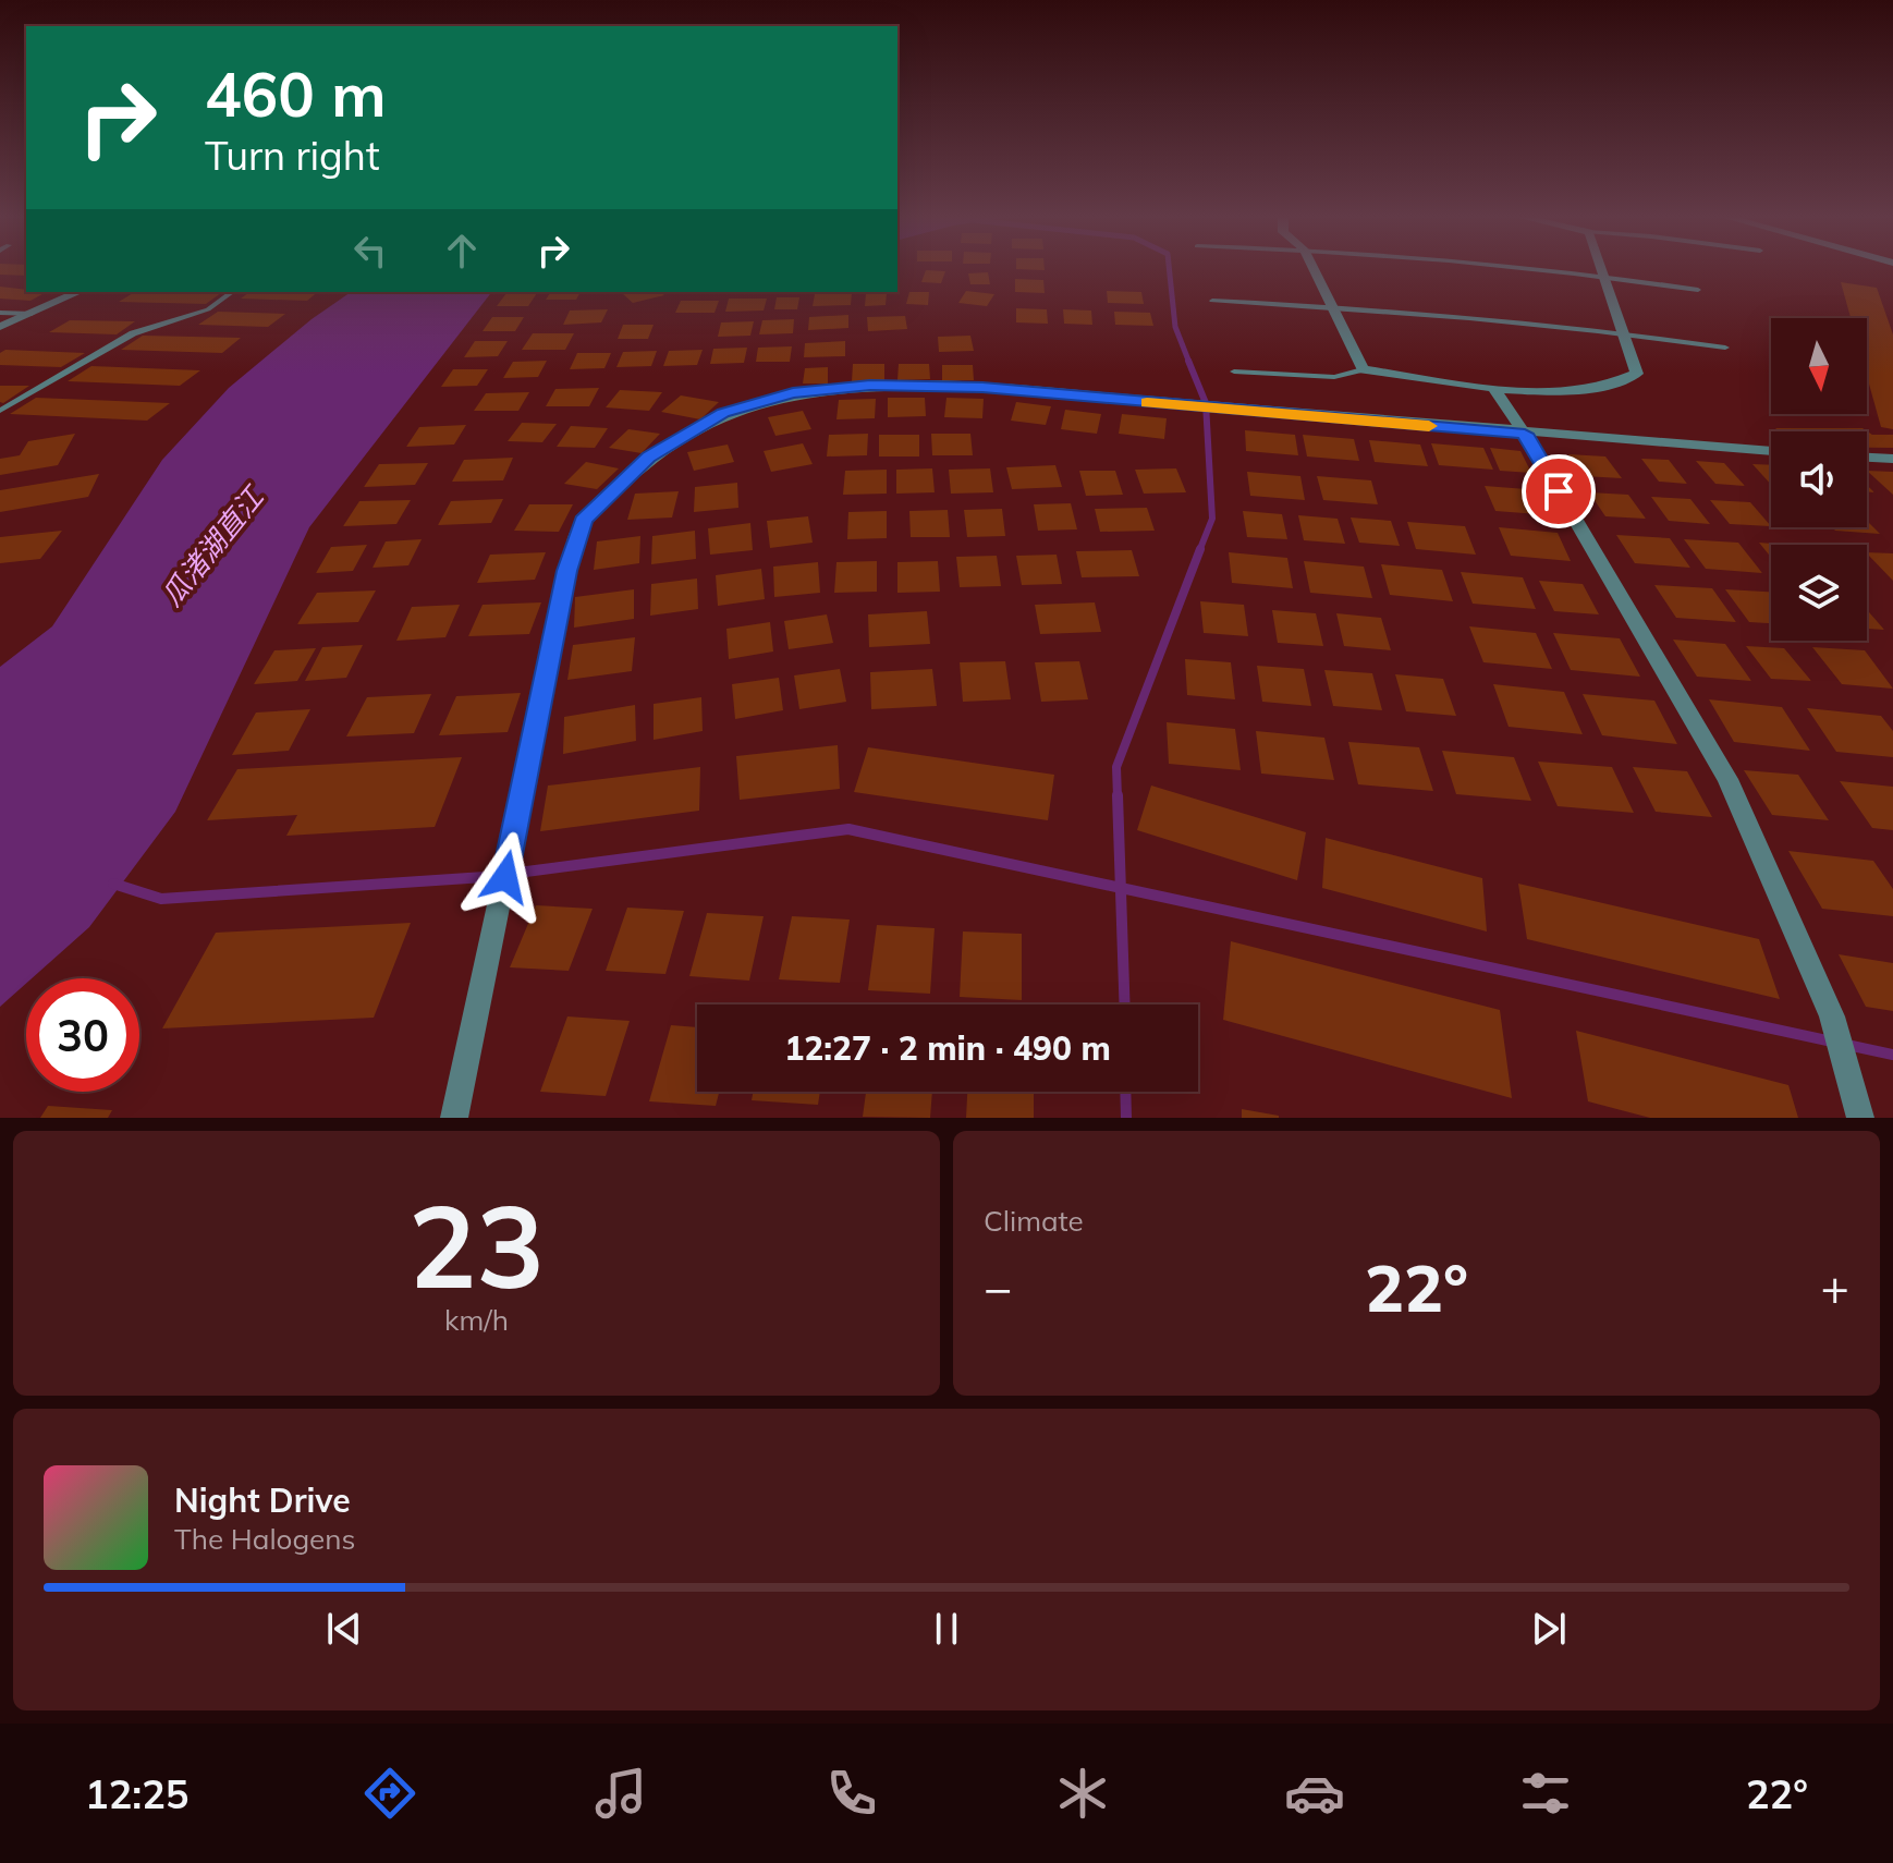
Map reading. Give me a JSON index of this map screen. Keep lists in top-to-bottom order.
{
  "water": ["瓜渚湖直江"],
  "north": "bottom",
  "page": {
    "turn": ["460 m", "Turn right"],
    "limit": "30",
    "trip": "12:27 · 2 min · 490 m",
    "tile": [
      ["23", "km/h"],
      "Climate"
    ],
    "heat": ["−", "22°", "+"],
    "song": ["Night Drive", "The Halogens"],
    "tabs": ["12:25", "22°"]
  }
}
